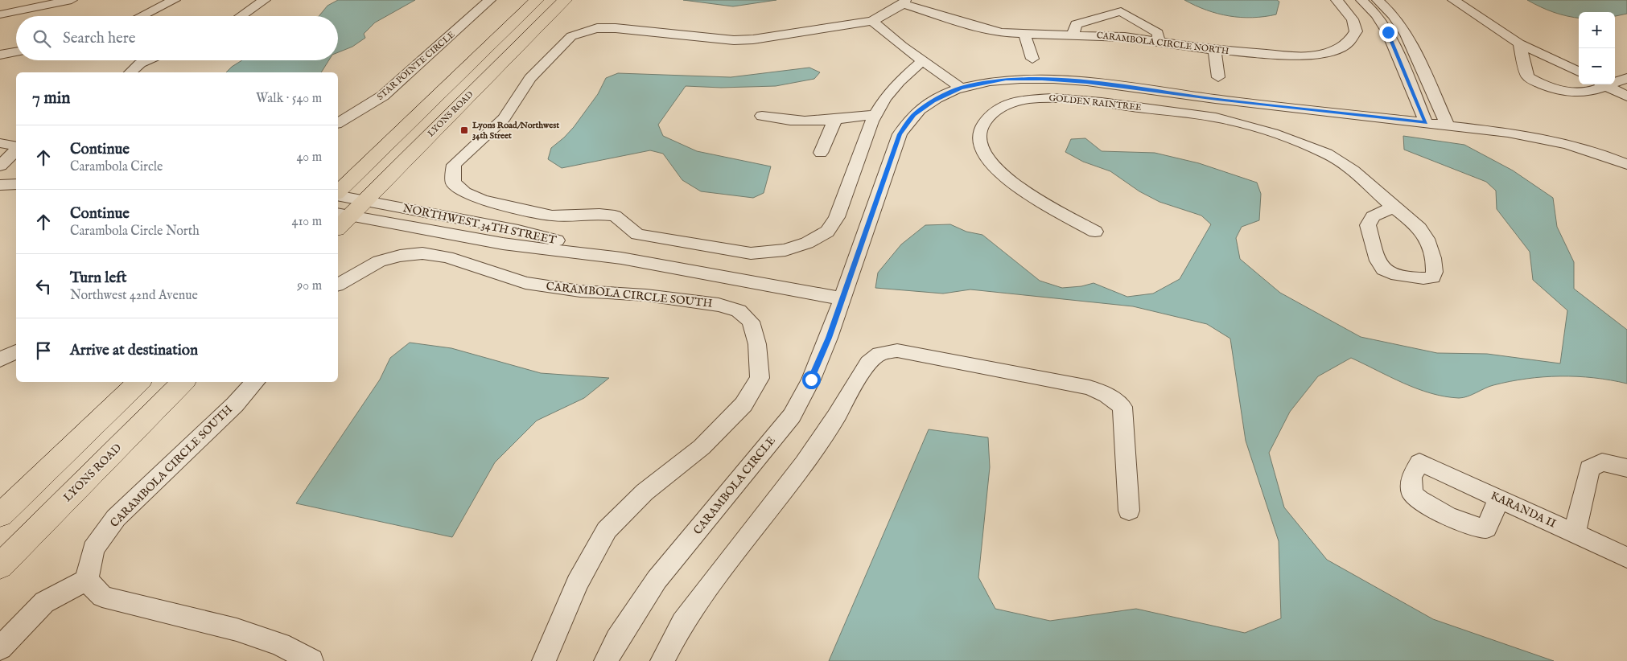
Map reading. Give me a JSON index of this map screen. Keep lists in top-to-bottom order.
{
  "streets": {
    "main road": ["LYONS ROAD"],
    "street": [
      "CARAMBOLA CIRCLE NORTH",
      "STAR POINTE CIRCLE",
      "GOLDEN RAINTREE",
      "NORTHWEST 34TH STREET",
      "CARAMBOLA CIRCLE SOUTH",
      "CARAMBOLA CIRCLE",
      "KARANDA II"
    ]
  },
  "crossings": [
    ["LYONS ROAD", "NORTHWEST 34TH STREET"],
    ["NORTHWEST 34TH STREET", "CARAMBOLA CIRCLE"]
  ],
  "places": {
    "transit": ["Lyons Road/Northwest 34th Street"]
  },
  "page": {
    "map_buttons": ["+", "−"],
    "search": "Search here",
    "heading": ["7 min", "Walk · 540 m"],
    "list": [
      ["Continue", "Carambola Circle", "40 m"],
      ["Continue", "Carambola Circle North", "410 m"],
      ["Turn left", "Northwest 42nd Avenue", "90 m"],
      "Arrive at destination"
    ]
  }
}
